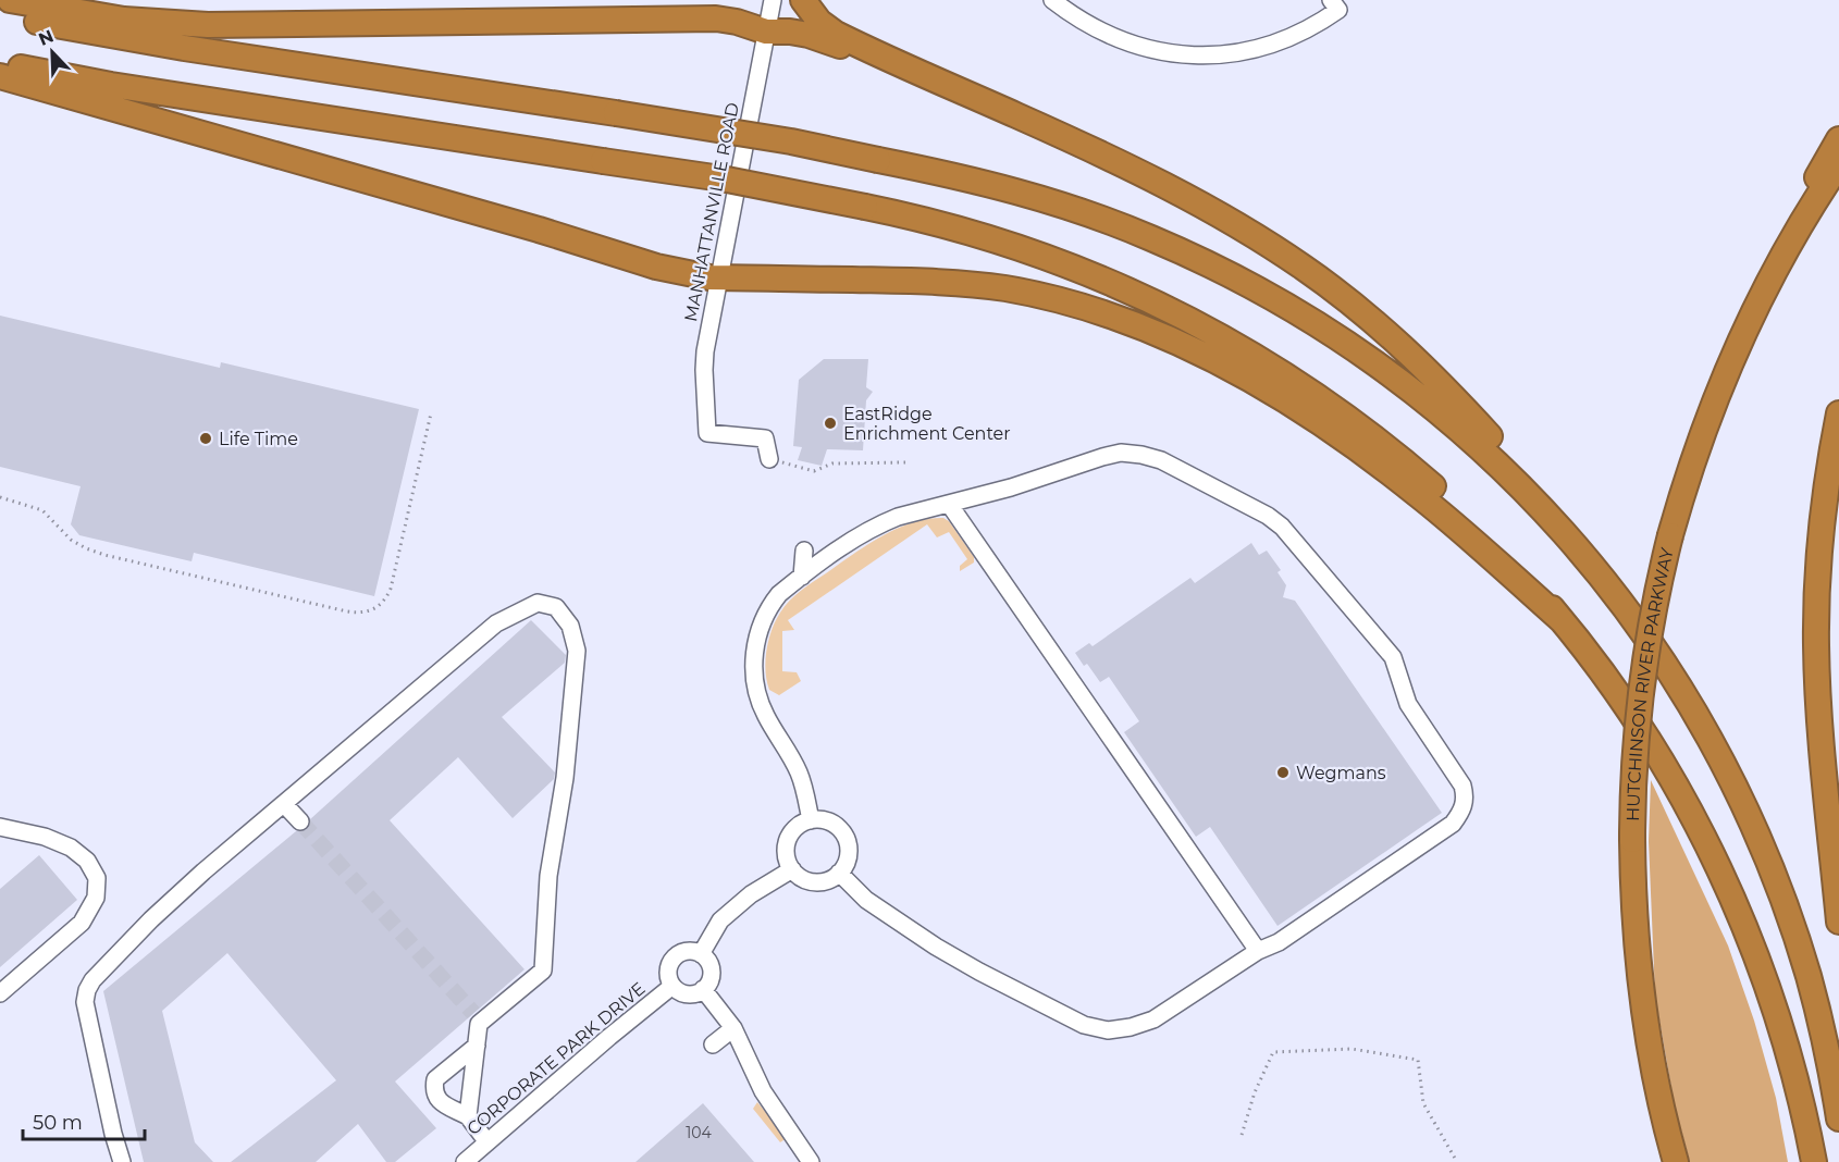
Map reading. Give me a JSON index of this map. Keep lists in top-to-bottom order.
{
  "streets": {
    "highway": ["HUTCHINSON RIVER PARKWAY"],
    "street": ["MANHATTANVILLE ROAD", "CORPORATE PARK DRIVE"]
  },
  "places": ["EastRidge Enrichment Center", "Life Time", "Wegmans"],
  "house_numbers": ["104"],
  "scale_bar": "50 m",
  "north": "top left"
}
